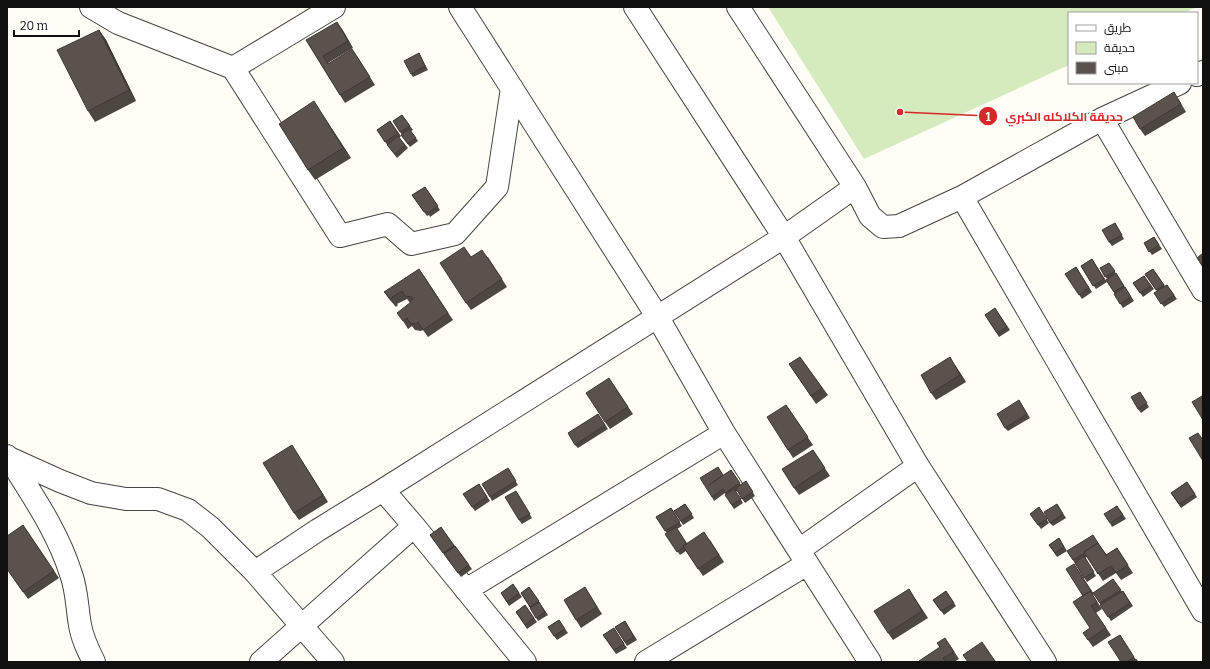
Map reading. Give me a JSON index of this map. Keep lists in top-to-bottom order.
{
  "places": ["حديقة الكلاكله الكبري"],
  "legend": ["طريق", "حديقة", "مبنى"],
  "scale_bar": "20 m"
}
